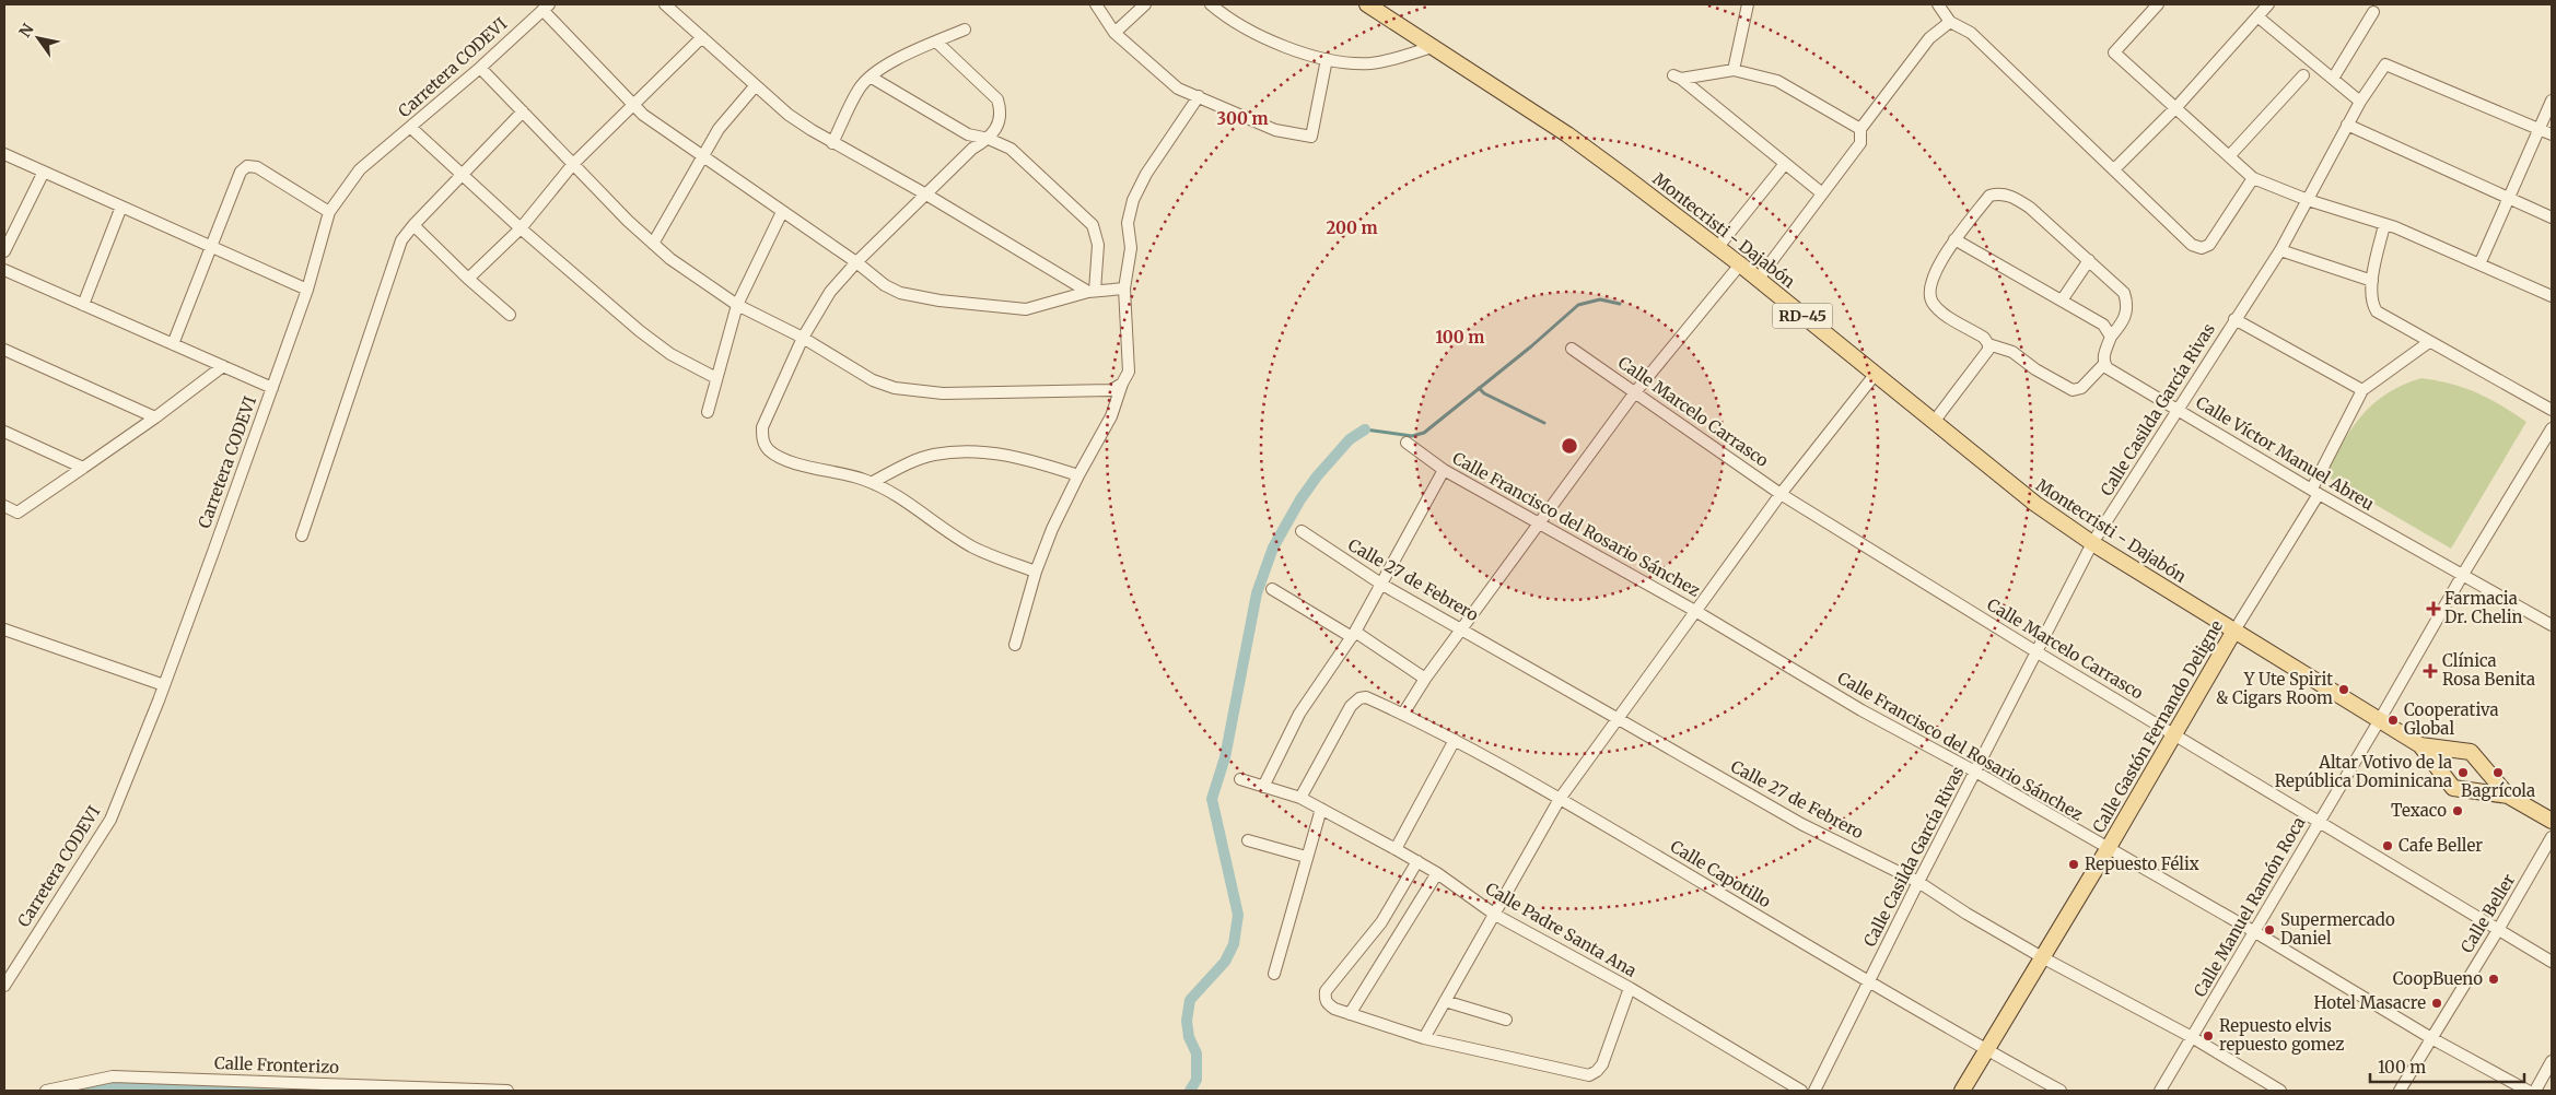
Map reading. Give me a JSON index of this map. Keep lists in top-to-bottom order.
{
  "streets": {
    "main road": ["Montecristi - Dajabón", "RD-45", "Calle Gastón Fernando Deligne"],
    "street": [
      "Carretera CODEVI",
      "Calle Casilda García Rivas",
      "Calle Marcelo Carrasco",
      "Calle Víctor Manuel Abreu",
      "Calle Francisco del Rosario Sánchez",
      "Calle 27 de Febrero",
      "Calle Capotillo",
      "Calle Manuel Ramón Roca",
      "Calle Beller",
      "Calle Padre Santa Ana",
      "Calle Fronterizo"
    ]
  },
  "crossings": [
    ["Montecristi - Dajabón", "RD-45"],
    ["Montecristi - Dajabón", "Calle Casilda García Rivas"],
    ["Montecristi - Dajabón", "Calle Gastón Fernando Deligne"],
    ["RD-45", "Calle Gastón Fernando Deligne"],
    ["RD-45", "Calle Manuel Ramón Roca"],
    ["Calle Casilda García Rivas", "Calle Marcelo Carrasco"],
    ["Calle Casilda García Rivas", "Calle Víctor Manuel Abreu"],
    ["Calle Casilda García Rivas", "Calle Francisco del Rosario Sánchez"],
    ["Calle Casilda García Rivas", "Calle 27 de Febrero"],
    ["Calle Casilda García Rivas", "Calle Capotillo"],
    ["Calle Marcelo Carrasco", "Calle Gastón Fernando Deligne"],
    ["Calle Marcelo Carrasco", "Calle Manuel Ramón Roca"],
    ["Calle Marcelo Carrasco", "Calle Beller"],
    ["Calle Víctor Manuel Abreu", "Calle Gastón Fernando Deligne"],
    ["Calle Víctor Manuel Abreu", "Calle Manuel Ramón Roca"],
    ["Calle Francisco del Rosario Sánchez", "Calle Gastón Fernando Deligne"],
    ["Calle Francisco del Rosario Sánchez", "Calle Manuel Ramón Roca"],
    ["Calle Francisco del Rosario Sánchez", "Calle Beller"],
    ["Calle 27 de Febrero", "Calle Gastón Fernando Deligne"],
    ["Calle 27 de Febrero", "Calle Manuel Ramón Roca"],
    ["Calle Gastón Fernando Deligne", "Calle Capotillo"],
    ["Calle Capotillo", "Calle Padre Santa Ana"]
  ],
  "places": {
    "health": ["Farmacia Dr. Chelin", "Clínica Rosa Benita"],
    "other": [
      "Y Ute Spirit & Cigars Room",
      "Cooperativa Global",
      "Altar Votivo de la República Dominicana",
      "Bagrícola",
      "Texaco",
      "Cafe Beller",
      "Repuesto Félix",
      "Supermercado Daniel",
      "CoopBueno",
      "Hotel Masacre",
      "Repuesto elvis repuesto gomez"
    ]
  },
  "scale_bar": "100 m",
  "north": "top left",
  "rings": ["300 m", "200 m", "100 m"]
}
